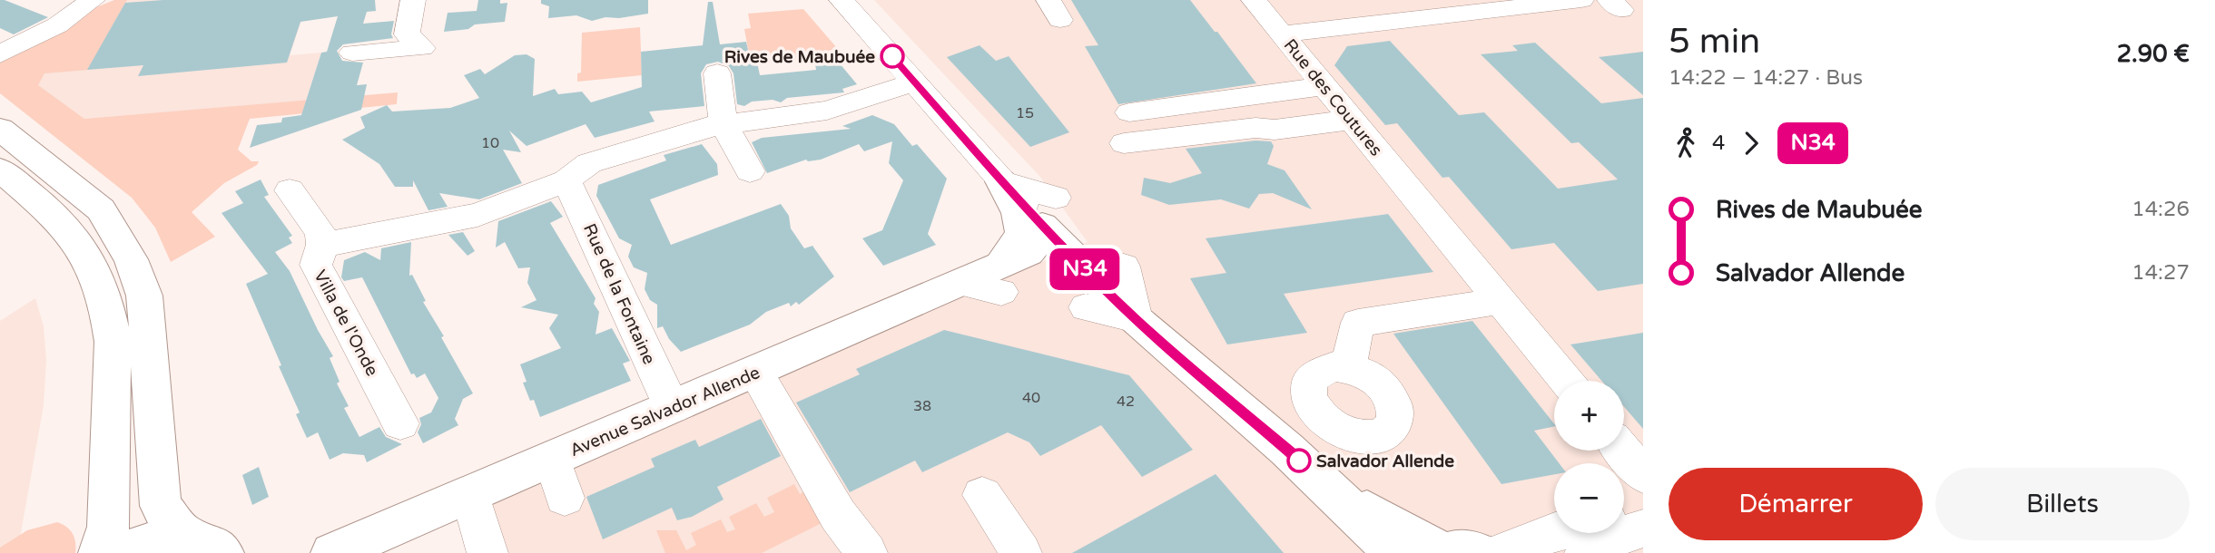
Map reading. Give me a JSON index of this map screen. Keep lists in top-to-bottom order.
{
  "streets": {
    "main road": ["Avenue Salvador Allende"],
    "street": ["Rue des Coutures", "Rue de la Fontaine", "Villa de l'Onde"]
  },
  "crossings": [
    ["Rue de la Fontaine", "Avenue Salvador Allende"]
  ],
  "places": ["Rives de Maubuée", "Salvador Allende"],
  "lines": ["bus line N34"],
  "house_numbers": [
    "15",
    "10",
    "40",
    "42",
    "38"
  ],
  "page": {
    "on_map": "N34",
    "heading": ["5 min", "14:22 – 14:27 · Bus", "2.90 €"],
    "legs": ["4", "N34"],
    "list": [
      {
        "name": "Rives de Maubuée",
        "value": "14:26"
      },
      {
        "name": "Salvador Allende",
        "value": "14:27"
      }
    ],
    "map_buttons": ["+", "−"],
    "buttons": ["Démarrer", "Billets"]
  }
}
